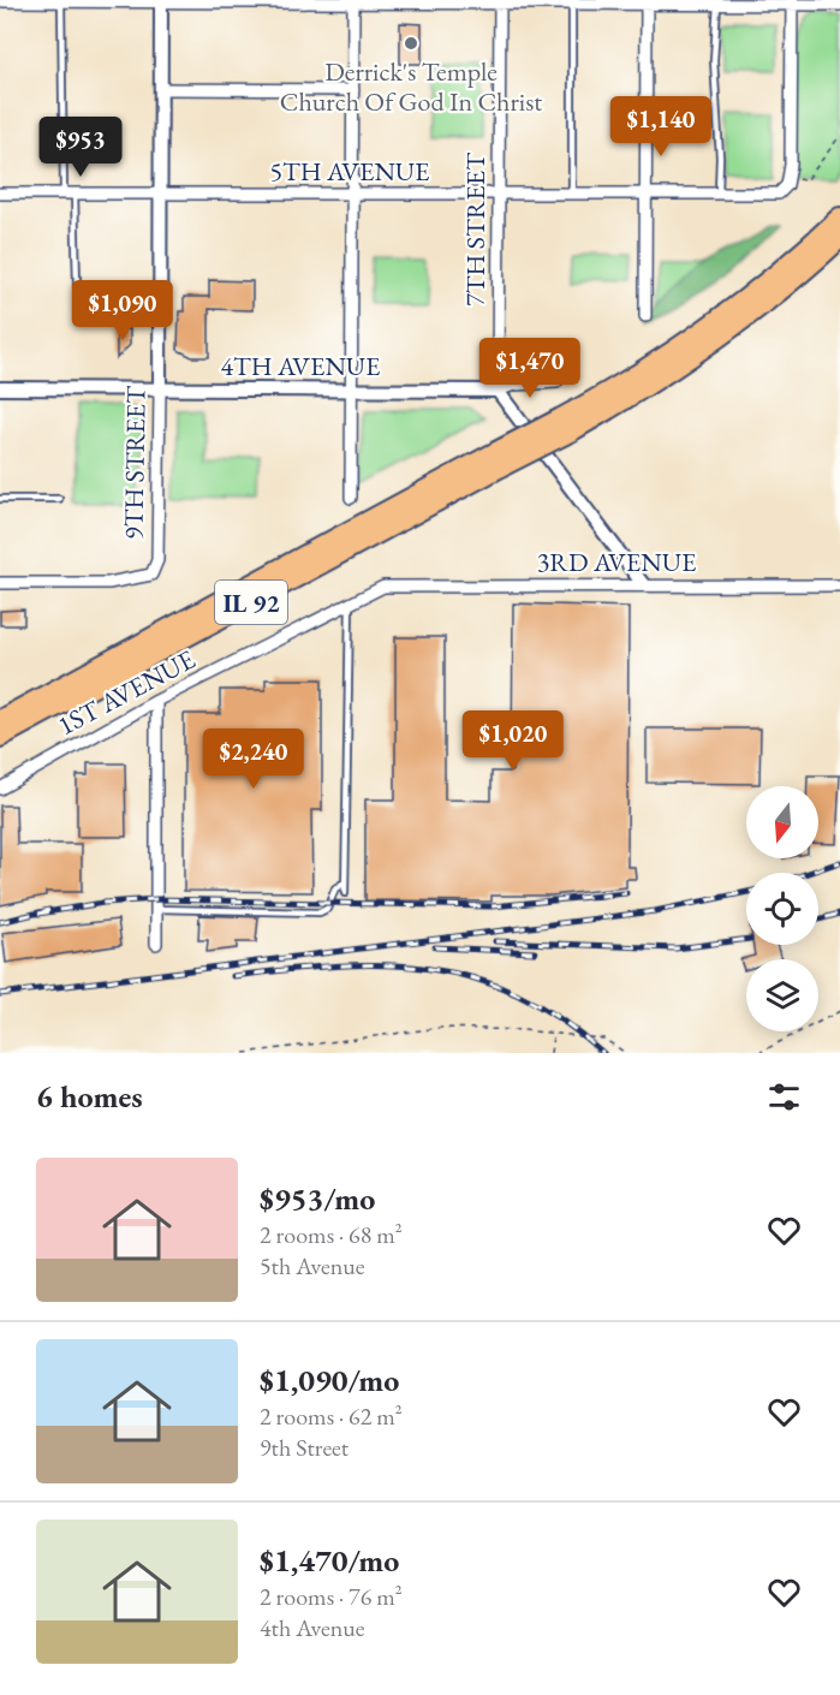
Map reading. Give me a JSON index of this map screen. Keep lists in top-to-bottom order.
{
  "streets": {
    "highway": ["IL 92"],
    "street": [
      "5TH AVENUE",
      "7TH STREET",
      "4TH AVENUE",
      "9TH STREET",
      "3RD AVENUE",
      "1ST AVENUE"
    ]
  },
  "crossings": [
    ["5TH AVENUE", "7TH STREET"],
    ["5TH AVENUE", "9TH STREET"],
    ["7TH STREET", "4TH AVENUE"],
    ["4TH AVENUE", "9TH STREET"],
    ["3RD AVENUE", "1ST AVENUE"]
  ],
  "places": ["Derrick's Temple Church Of God In Christ"],
  "north": "bottom",
  "page": {
    "price": [
      "$1,140",
      "$953",
      "$1,090",
      "$1,470",
      "$1,020",
      "$2,240"
    ],
    "heading": "6 homes",
    "list": [
      {
        "name": "$953/mo",
        "note": "2 rooms · 68 m² · 5th Avenue"
      },
      {
        "name": "$1,090/mo",
        "note": "2 rooms · 62 m² · 9th Street"
      },
      {
        "name": "$1,470/mo",
        "note": "2 rooms · 76 m² · 4th Avenue"
      }
    ]
  }
}
